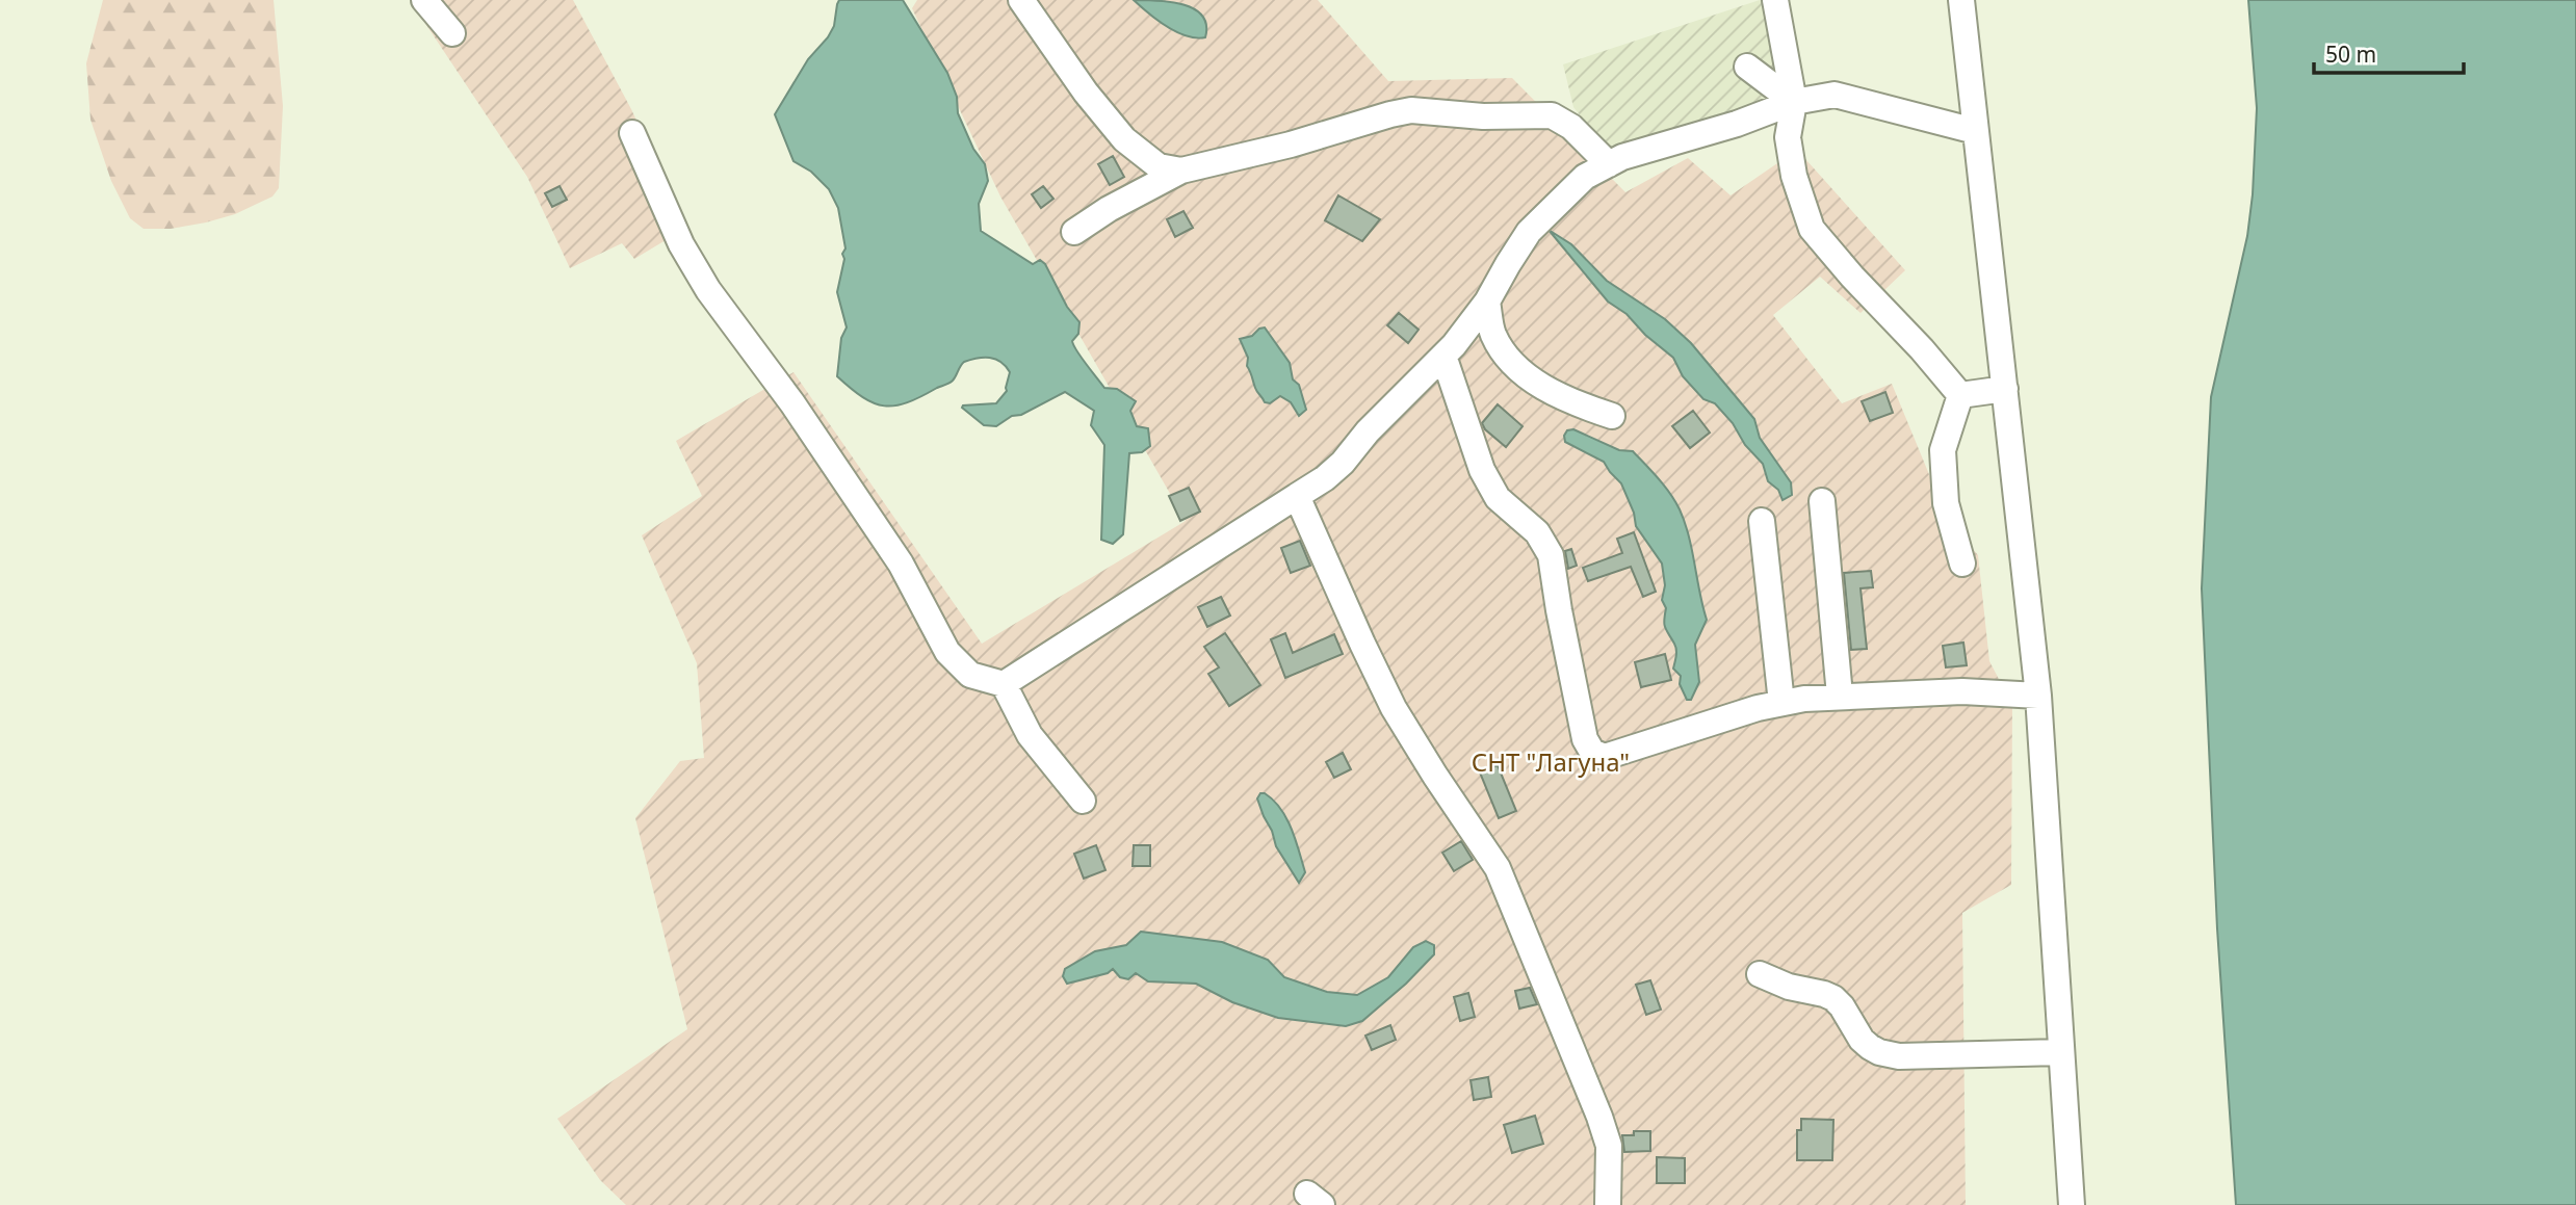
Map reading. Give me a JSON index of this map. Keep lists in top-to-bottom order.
{
  "parks": ["СНТ \"Лагуна\""],
  "scale_bar": "50 m"
}
